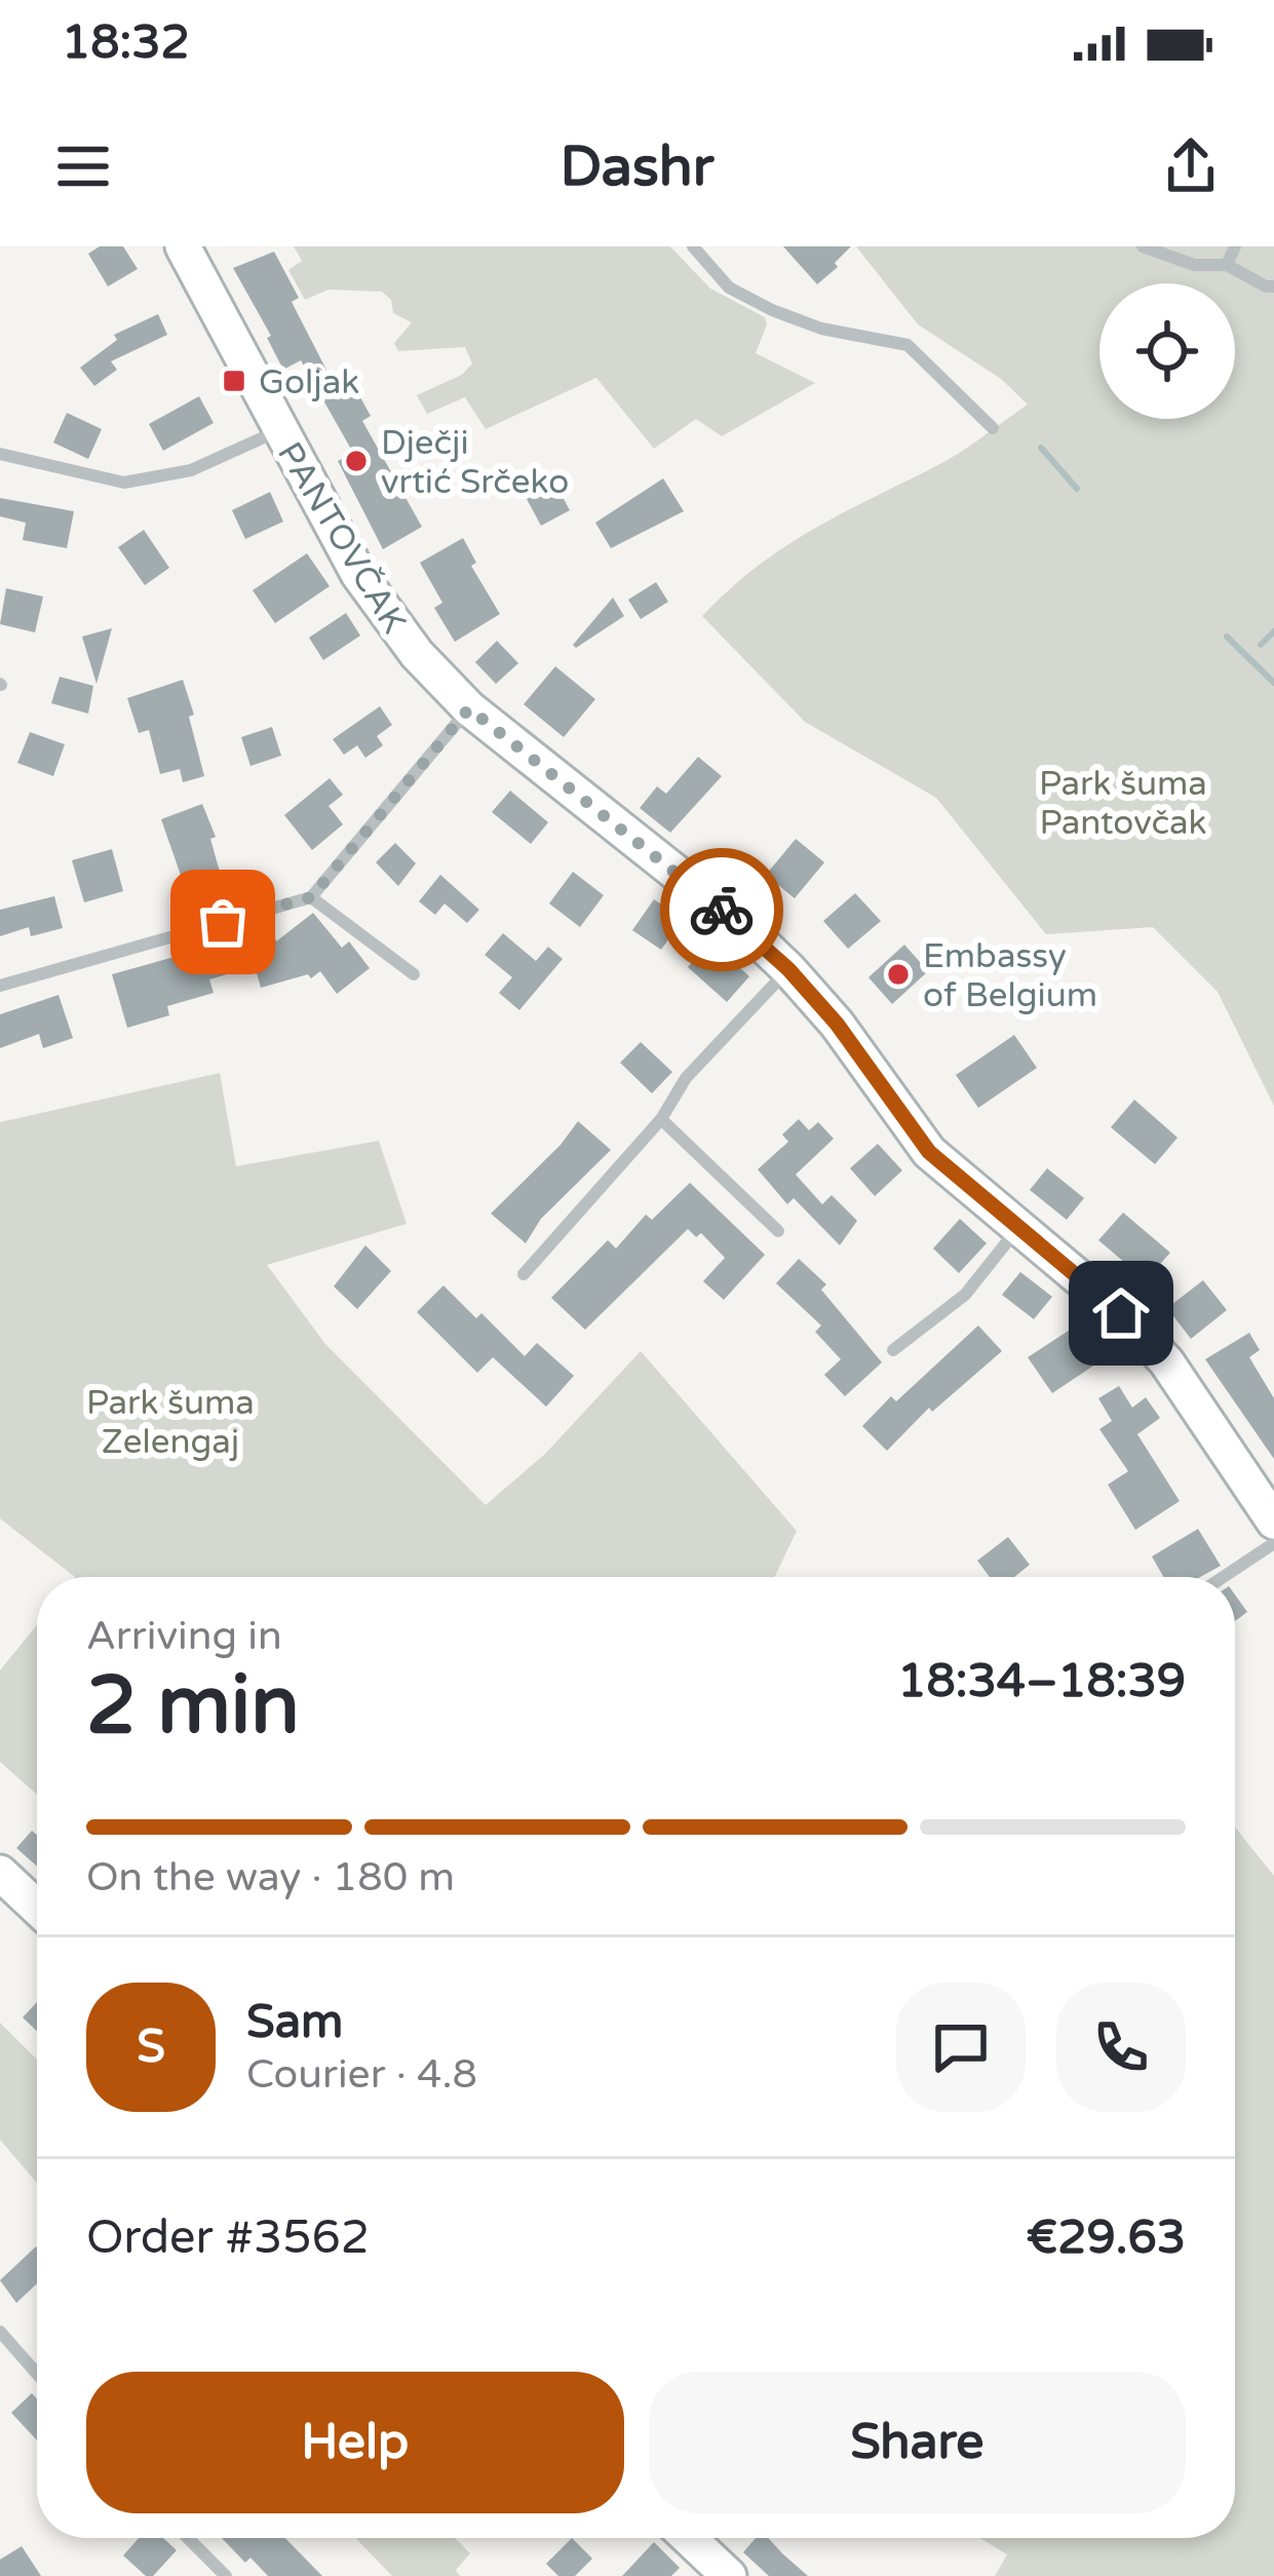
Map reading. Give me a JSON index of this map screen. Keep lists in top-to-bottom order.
{
  "streets": {
    "main road": ["PANTOVČAK"]
  },
  "parks": ["Park šuma Pantovčak", "Park šuma Zelengaj"],
  "places": {
    "transit": ["Goljak"],
    "other": ["Dječji vrtić Srčeko", "Embassy of Belgium"]
  },
  "page": {
    "status": "18:32",
    "header": "Dashr",
    "heading": ["2 min", "Arriving in", "18:34–18:39"],
    "panel": [
      "Sam",
      "Courier · 4.8",
      "Order #3562",
      "€29.63"
    ],
    "bar": "On the way · 180 m",
    "round": "S",
    "buttons": ["Help", "Share"]
  }
}
